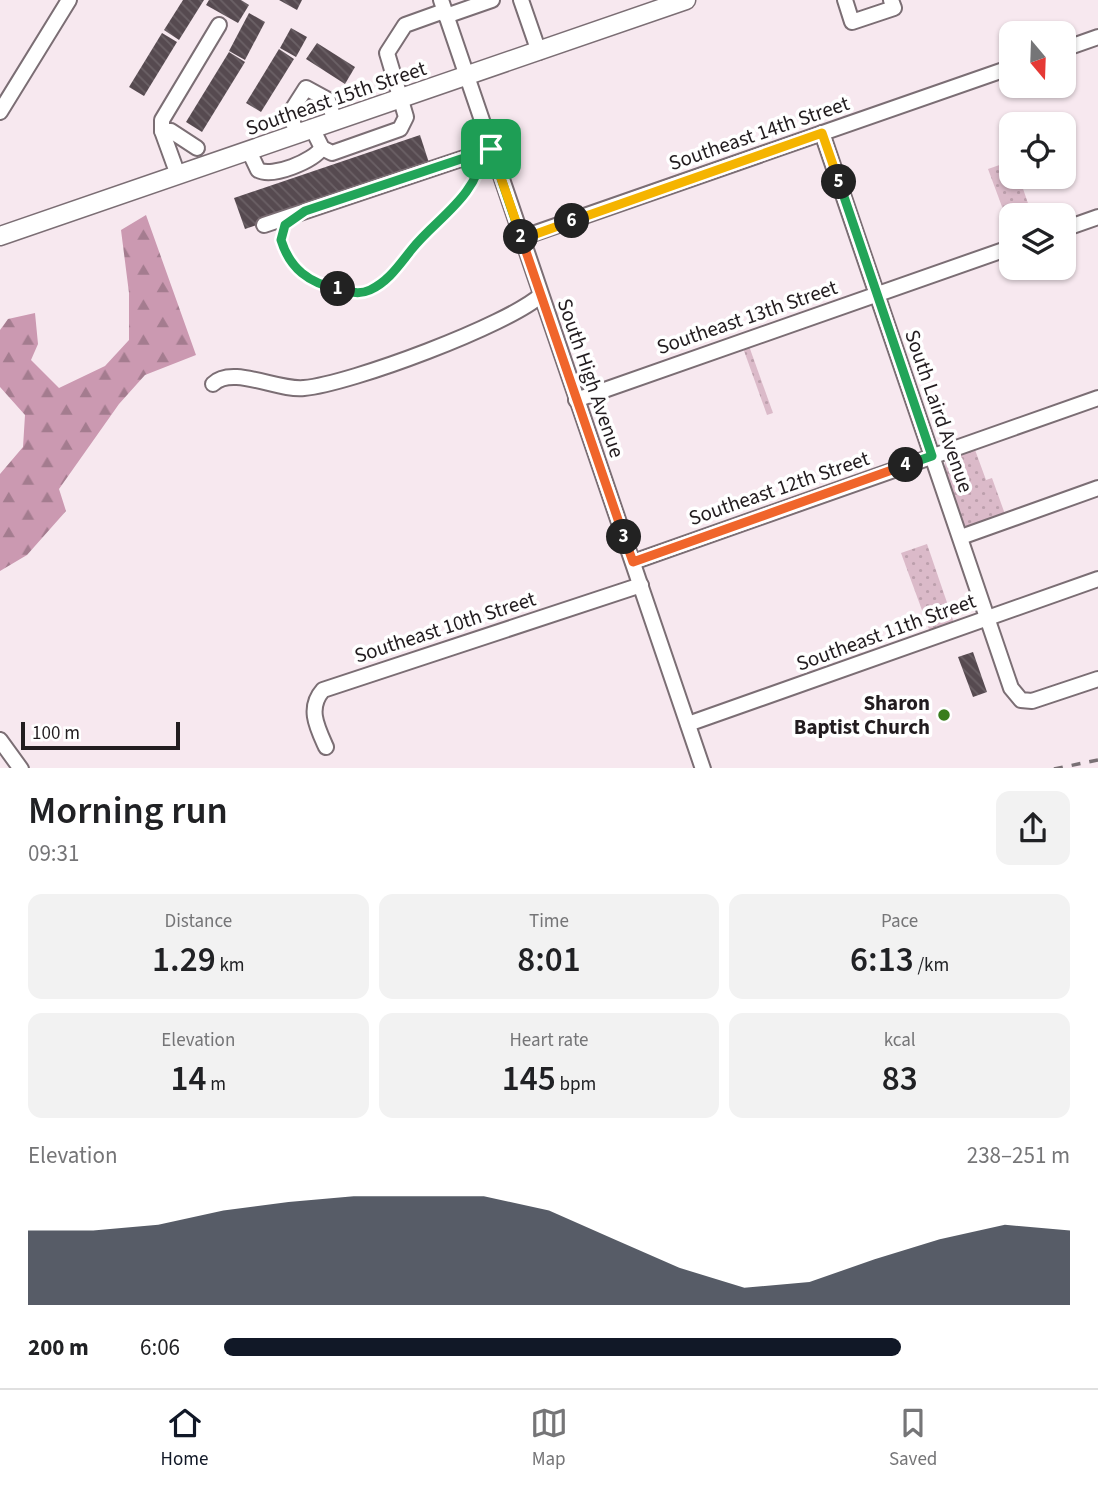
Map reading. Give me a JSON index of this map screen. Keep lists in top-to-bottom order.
{
  "streets": {
    "main road": ["Southeast 15th Street"],
    "street": [
      "Southeast 14th Street",
      "Southeast 13th Street",
      "South High Avenue",
      "South Laird Avenue",
      "Southeast 12th Street",
      "Southeast 10th Street",
      "Southeast 11th Street"
    ]
  },
  "crossings": [
    ["Southeast 15th Street", "South High Avenue"],
    ["Southeast 14th Street", "South High Avenue"],
    ["Southeast 14th Street", "South Laird Avenue"],
    ["Southeast 13th Street", "South High Avenue"],
    ["Southeast 13th Street", "South Laird Avenue"],
    ["South High Avenue", "Southeast 12th Street"],
    ["South High Avenue", "Southeast 10th Street"],
    ["South High Avenue", "Southeast 11th Street"],
    ["South Laird Avenue", "Southeast 12th Street"],
    ["South Laird Avenue", "Southeast 11th Street"]
  ],
  "places": ["Sharon Baptist Church"],
  "scale_bar": "100 m",
  "north": "bottom",
  "page": {
    "pins": [
      "5",
      "6",
      "2",
      "1",
      "4",
      "3"
    ],
    "scale": "100 m",
    "heading": ["Morning run", "09:31"],
    "stats": [
      ["Distance", "1.29 km"],
      ["Time", "8:01"],
      ["Pace", "6:13 /km"],
      ["Elevation", "14 m"],
      ["Heart rate", "145 bpm"],
      ["kcal", "83"]
    ],
    "chart": ["Elevation", "238–251 m"],
    "list": [
      {
        "name": "200 m",
        "note": "6:06"
      }
    ],
    "tabs": ["Home", "Map", "Saved"]
  }
}
